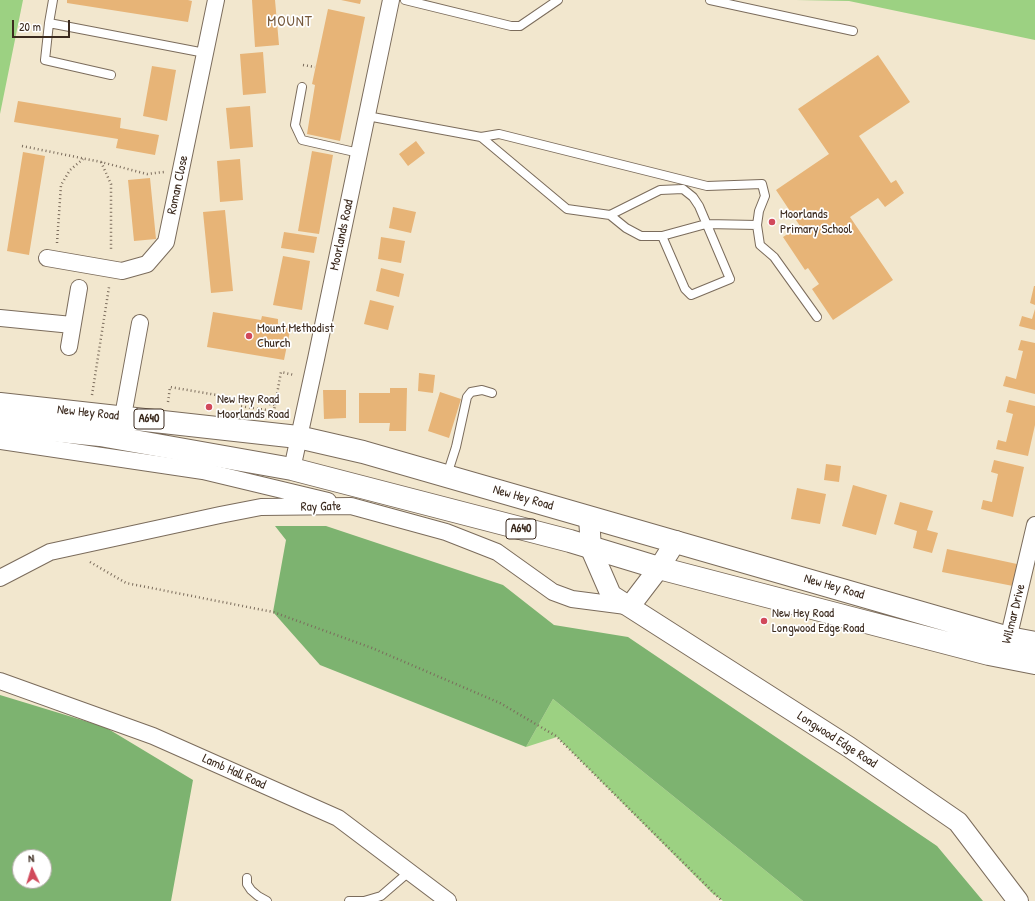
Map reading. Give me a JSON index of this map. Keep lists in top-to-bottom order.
{
  "streets": {
    "highway": ["New Hey Road", "A640"],
    "street": [
      "Roman Close",
      "Moorlands Road",
      "Ray Gate",
      "Wilmar Drive",
      "Longwood Edge Road",
      "Lamb Hall Road"
    ]
  },
  "crossings": [
    ["Moorlands Road", "New Hey Road"],
    ["New Hey Road", "Wilmar Drive"],
    ["New Hey Road", "Longwood Edge Road"],
    ["Ray Gate", "Longwood Edge Road"]
  ],
  "districts": ["MOUNT"],
  "places": [
    "Moorlands Primary School",
    "Mount Methodist Church",
    "New Hey Road Moorlands Road",
    "New Hey Road Longwood Edge Road"
  ],
  "scale_bar": "20 m",
  "north": "top"
}
